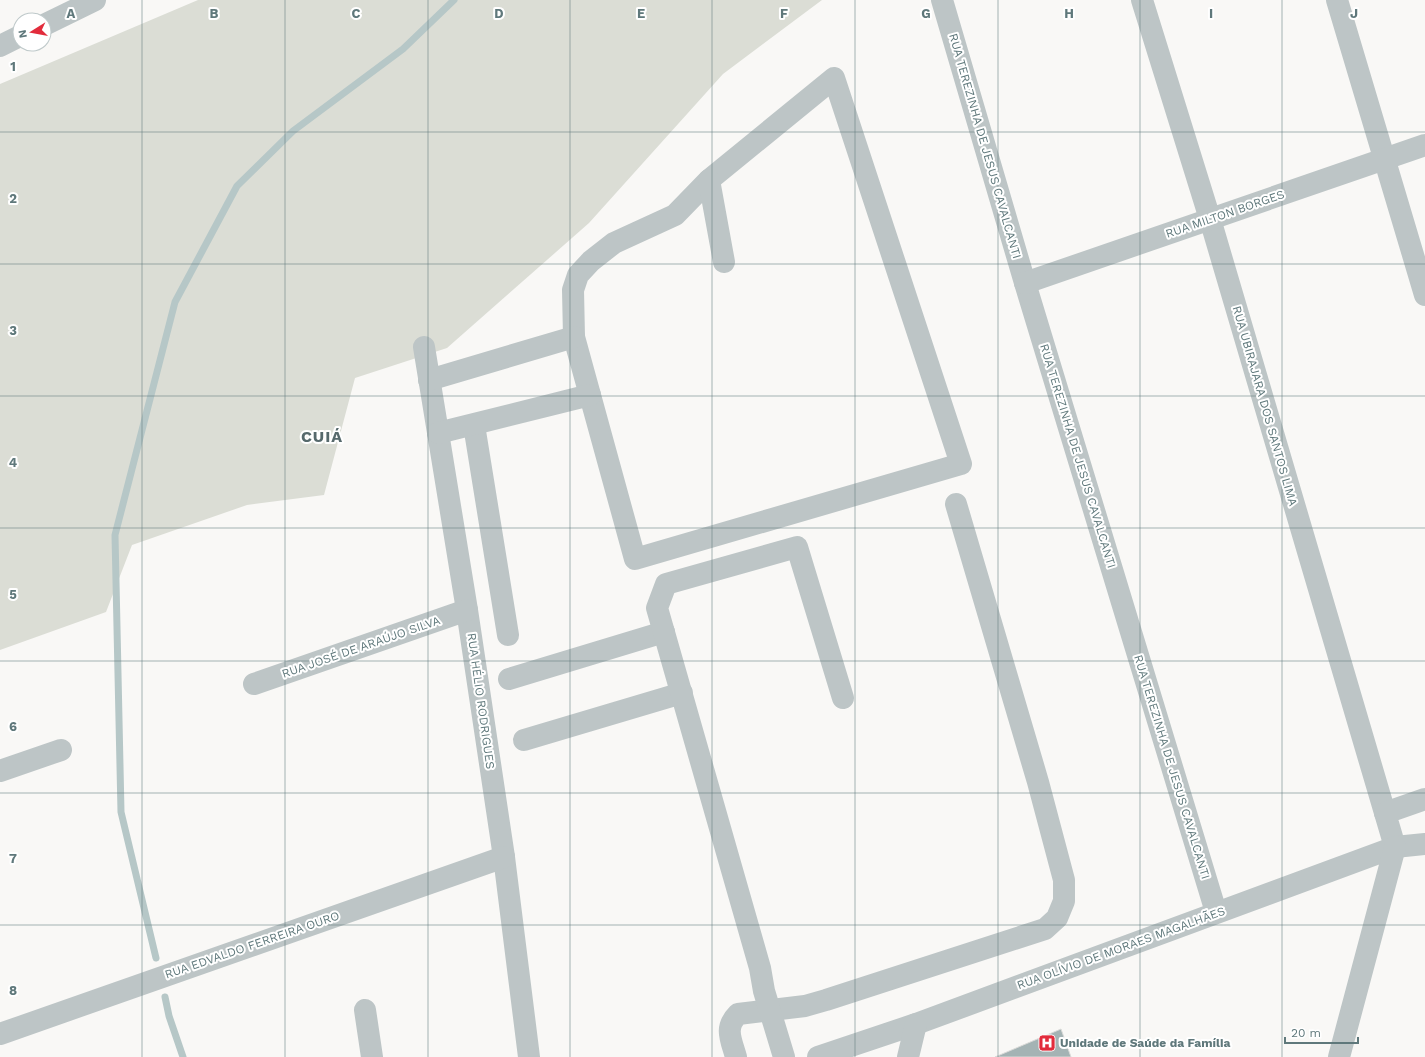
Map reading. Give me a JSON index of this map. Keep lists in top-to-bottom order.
{
  "streets": {
    "street": [
      "RUA TEREZINHA DE JESUS CAVALCANTI",
      "RUA MILTON BORGES",
      "RUA UBIRAJARA DOS SANTOS LIMA",
      "RUA JOSÉ DE ARAÚJO SILVA",
      "RUA HÉLIO RODRIGUES",
      "RUA EDVALDO FERREIRA OURO",
      "RUA OLÍVIO DE MORAES MAGALHÃES"
    ]
  },
  "crossings": [
    ["RUA TEREZINHA DE JESUS CAVALCANTI", "RUA MILTON BORGES"],
    ["RUA TEREZINHA DE JESUS CAVALCANTI", "RUA OLÍVIO DE MORAES MAGALHÃES"],
    ["RUA MILTON BORGES", "RUA UBIRAJARA DOS SANTOS LIMA"],
    ["RUA UBIRAJARA DOS SANTOS LIMA", "RUA OLÍVIO DE MORAES MAGALHÃES"],
    ["RUA JOSÉ DE ARAÚJO SILVA", "RUA HÉLIO RODRIGUES"],
    ["RUA HÉLIO RODRIGUES", "RUA EDVALDO FERREIRA OURO"]
  ],
  "districts": ["CUIÁ"],
  "places": {
    "hospital": ["Unidade de Saúde da Família"]
  },
  "scale_bar": "20 m",
  "north": "left",
  "grid": {
    "columns": [
      "A",
      "B",
      "C",
      "D",
      "E",
      "F",
      "G",
      "H",
      "I",
      "J"
    ],
    "rows": [
      "1",
      "2",
      "3",
      "4",
      "5",
      "6",
      "7",
      "8"
    ]
  }
}
